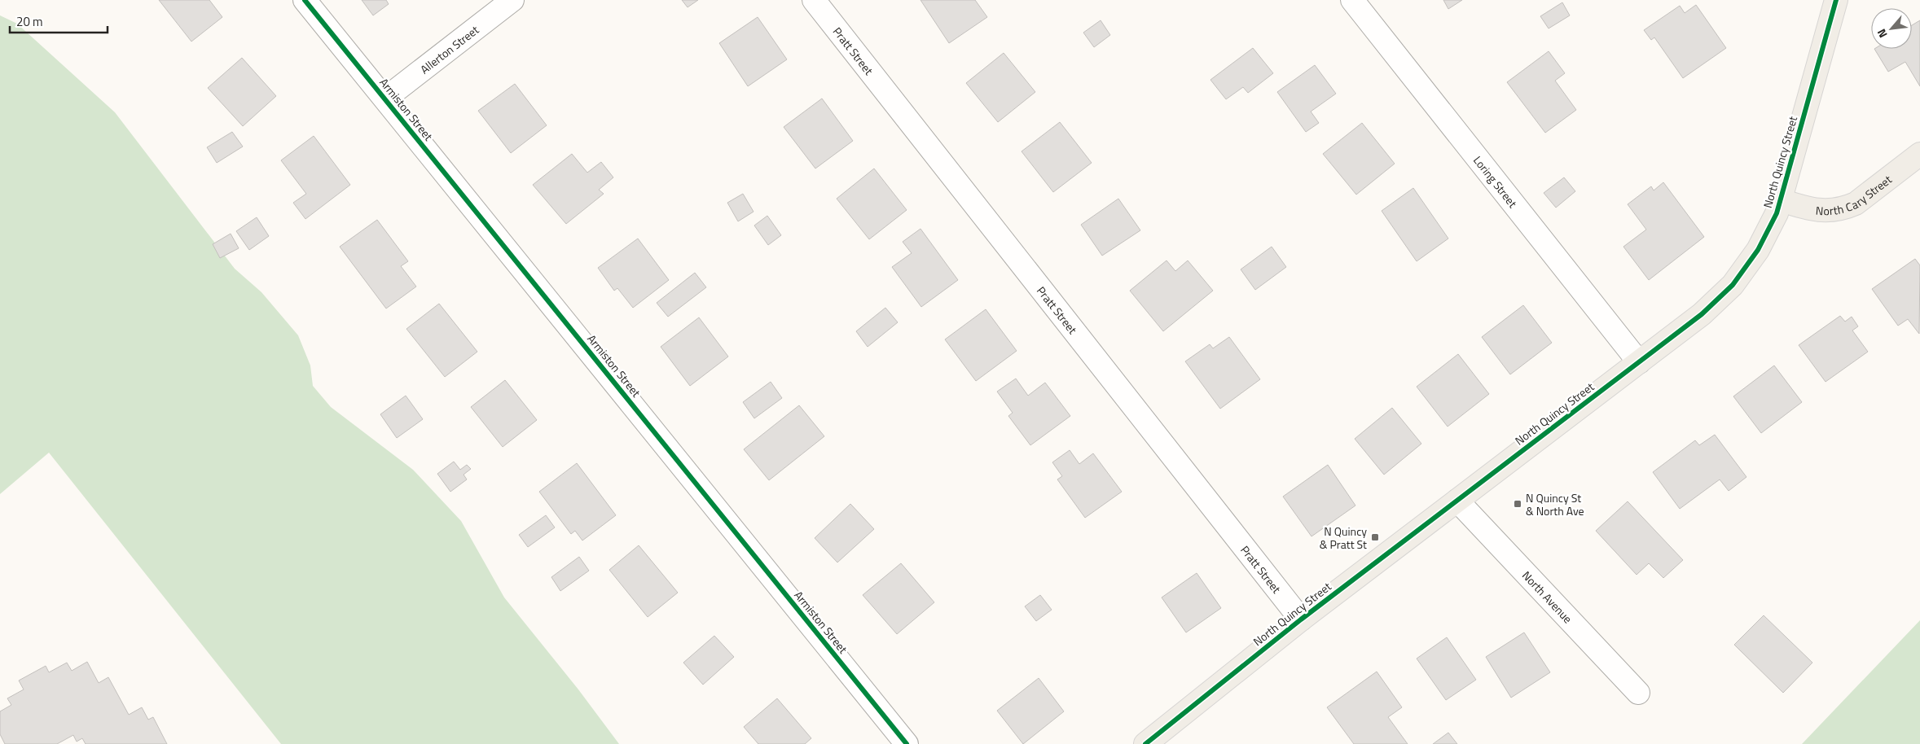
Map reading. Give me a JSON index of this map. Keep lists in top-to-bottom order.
{
  "streets": {
    "main road": ["North Quincy Street", "North Cary Street"],
    "street": [
      "Allerton Street",
      "Pratt Street",
      "Armiston Street",
      "Loring Street",
      "North Avenue"
    ]
  },
  "crossings": [
    ["Allerton Street", "Armiston Street"],
    ["Pratt Street", "North Quincy Street"],
    ["North Quincy Street", "Loring Street"],
    ["North Quincy Street", "North Cary Street"],
    ["North Quincy Street", "North Avenue"]
  ],
  "places": {
    "transit": ["N Quincy St & North Ave", "N Quincy & Pratt St"]
  },
  "scale_bar": "20 m",
  "north": "bottom left"
}
